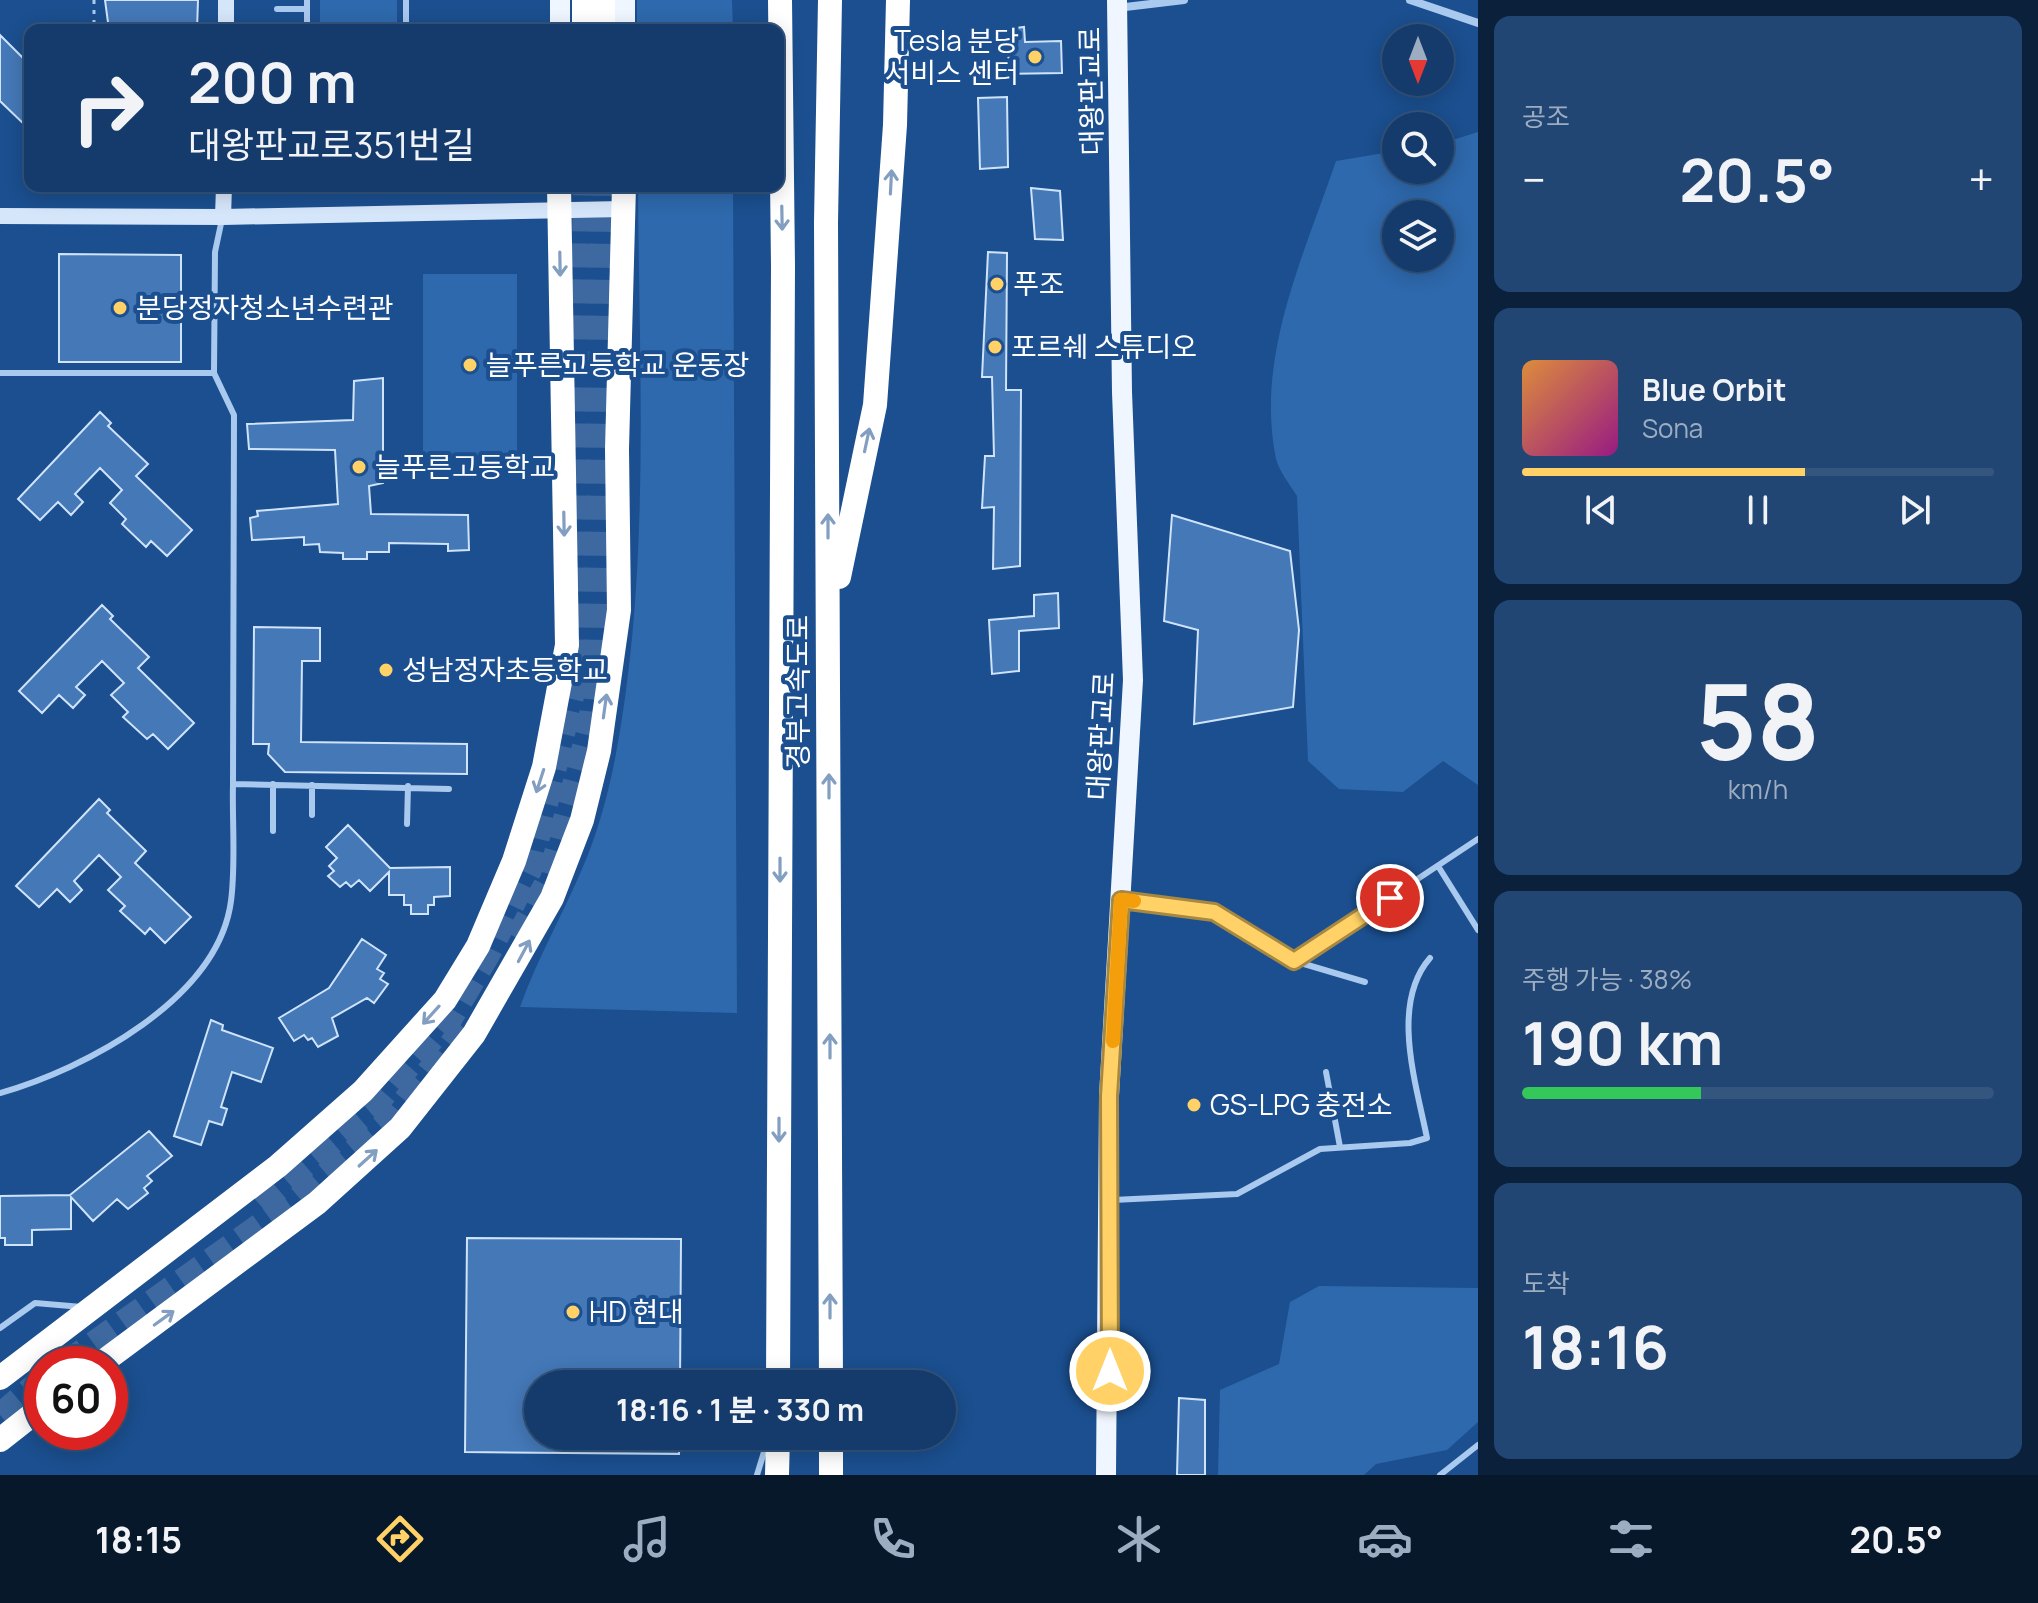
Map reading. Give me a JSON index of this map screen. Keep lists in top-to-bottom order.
{
  "streets": {
    "highway": ["경부고속도로"],
    "main road": ["대왕판교로"]
  },
  "places": [
    "Tesla 분당 서비스 센터",
    "푸조",
    "분당정자청소년수련관",
    "포르쉐 스튜디오",
    "늘푸른고등학교 운동장",
    "늘푸른고등학교",
    "성남정자초등학교",
    "GS-LPG 충전소",
    "HD 현대"
  ],
  "north": "bottom",
  "page": {
    "tile": [
      "공조",
      ["58", "km/h"],
      ["주행 가능 · 38%", "190 km"],
      ["도착", "18:16"]
    ],
    "turn": ["200 m", "대왕판교로351번길"],
    "heat": ["−", "20.5°", "+"],
    "song": ["Blue Orbit", "Sona"],
    "limit": "60",
    "trip": "18:16 · 1 분 · 330 m",
    "tabs": ["18:15", "20.5°"]
  }
}
